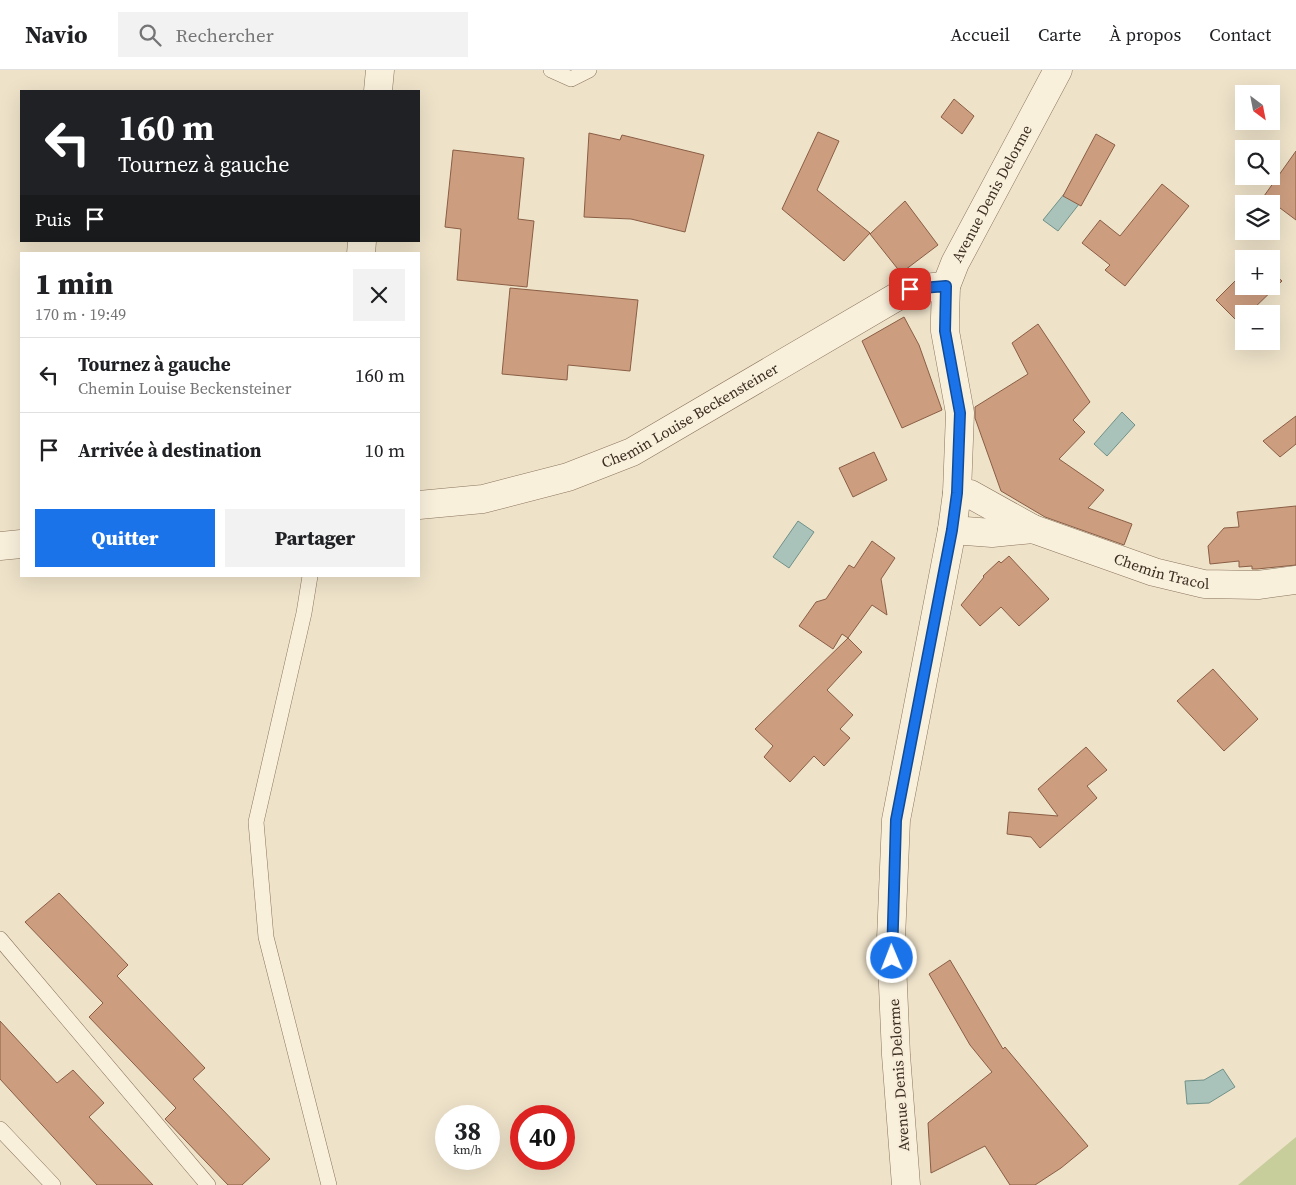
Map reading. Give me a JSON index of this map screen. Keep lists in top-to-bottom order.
{
  "streets": {
    "street": ["Avenue Denis Delorme", "Chemin Louise Beckensteiner", "Chemin Tracol"]
  },
  "crossings": [
    ["Avenue Denis Delorme", "Chemin Louise Beckensteiner"],
    ["Avenue Denis Delorme", "Chemin Tracol"]
  ],
  "north": "bottom right",
  "page": {
    "header": "Navio",
    "search": "Rechercher",
    "nav": [
      "Accueil",
      "Carte",
      "À propos",
      "Contact"
    ],
    "map_buttons": ["+", "−"],
    "turn": ["160 m", "Tournez à gauche"],
    "then": "Puis",
    "heading": ["1 min", "170 m · 19:49"],
    "list": [
      {
        "name": "Tournez à gauche",
        "note": "Chemin Louise Beckensteiner",
        "value": "160 m"
      },
      {
        "name": "Arrivée à destination",
        "value": "10 m"
      }
    ],
    "buttons": ["Quitter", "Partager"],
    "speed": "38 km/h",
    "limit": "40"
  }
}
